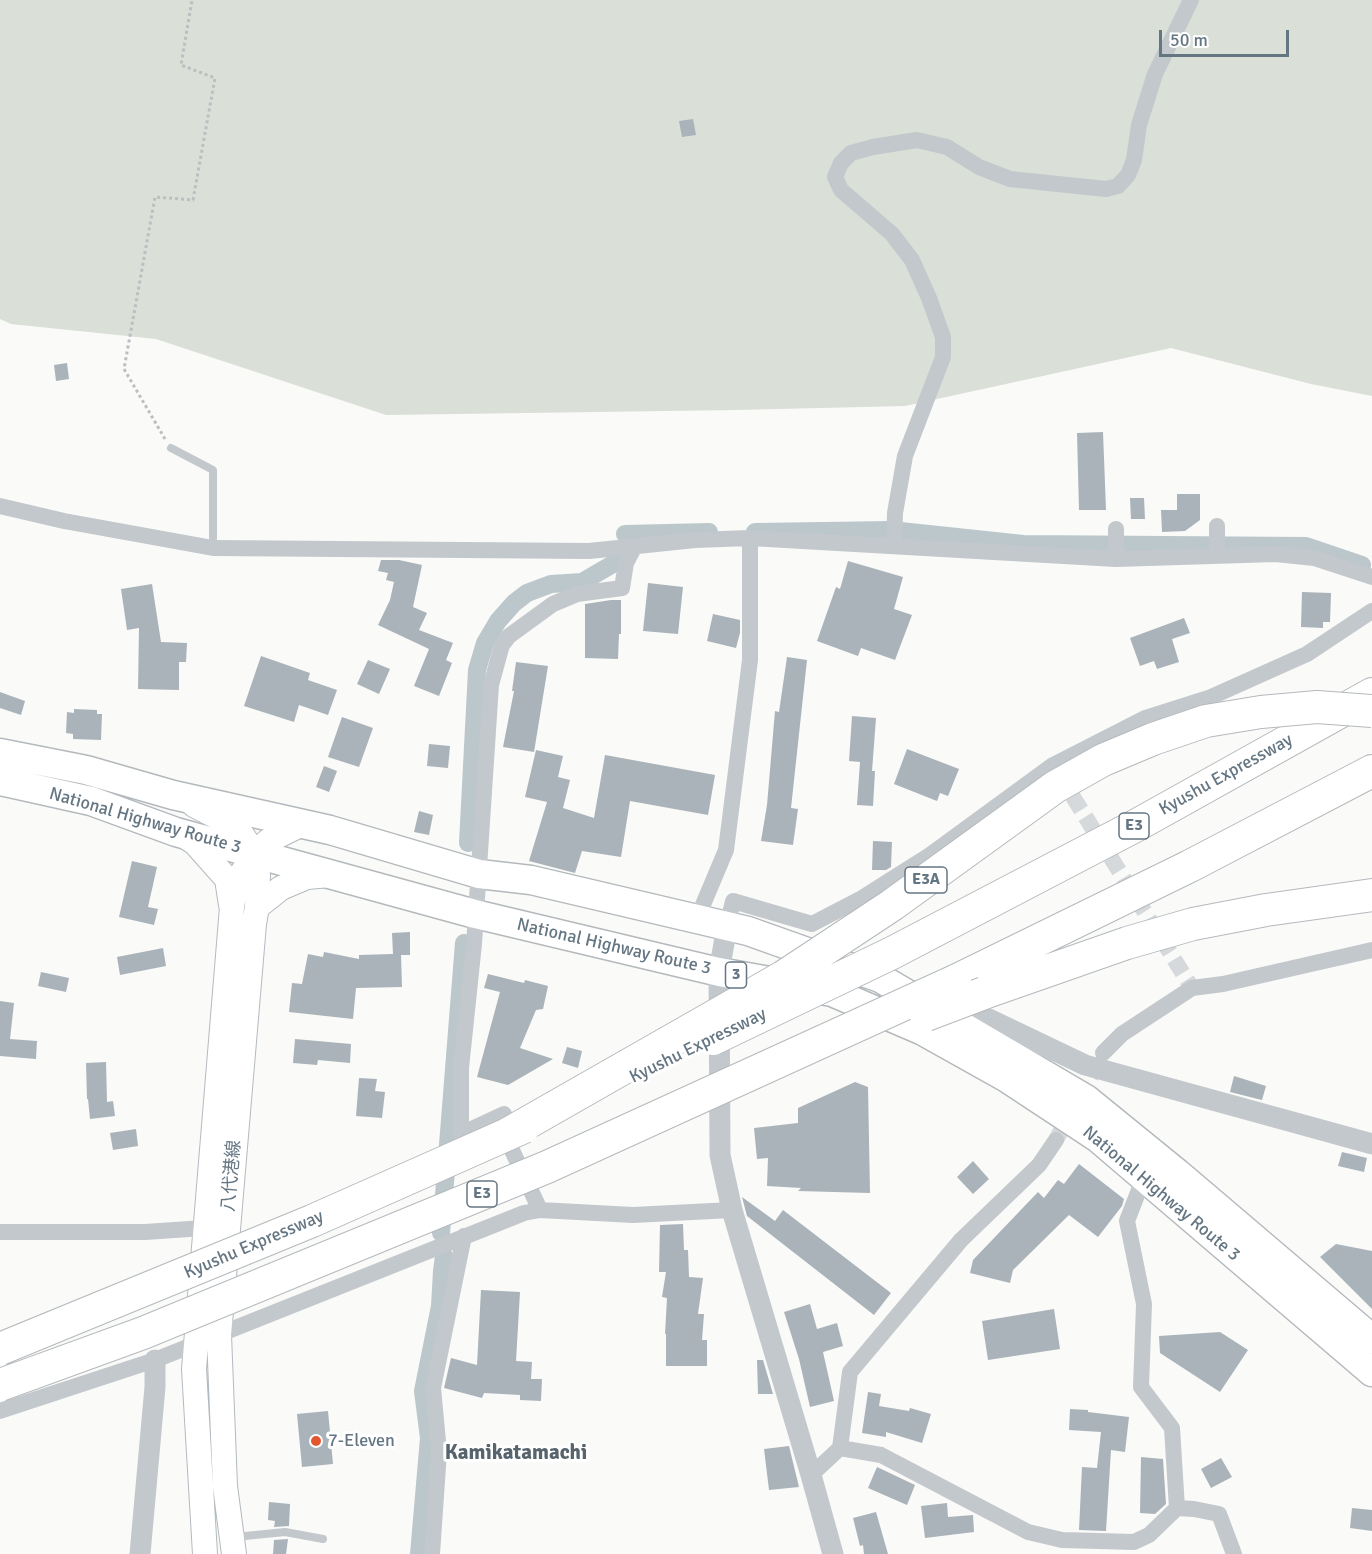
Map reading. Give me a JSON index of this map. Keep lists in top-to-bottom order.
{
  "streets": {
    "highway": [
      "Kyushu Expressway",
      "National Highway Route 3",
      "E3",
      "E3A",
      "3"
    ],
    "main road": ["八代港線"]
  },
  "crossings": [
    ["Kyushu Expressway", "E3A"],
    ["National Highway Route 3", "八代港線"]
  ],
  "districts": ["Kamikatamachi"],
  "places": ["7-Eleven"],
  "scale_bar": "50 m"
}
